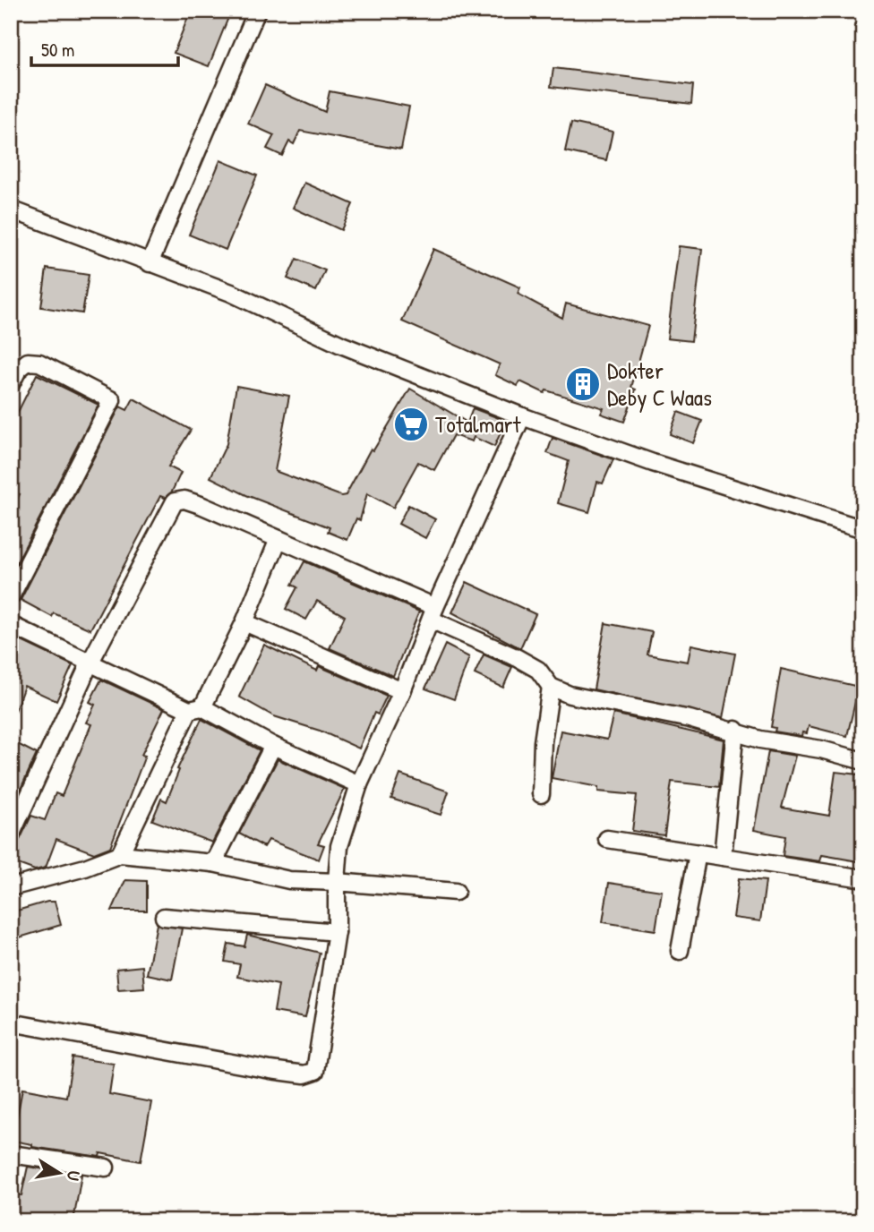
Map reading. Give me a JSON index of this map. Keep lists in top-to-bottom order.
{
  "places": {
    "building": ["Dokter Deby C Waas"],
    "supermarket": ["Totalmart"]
  },
  "scale_bar": "50 m",
  "north": "right"
}
